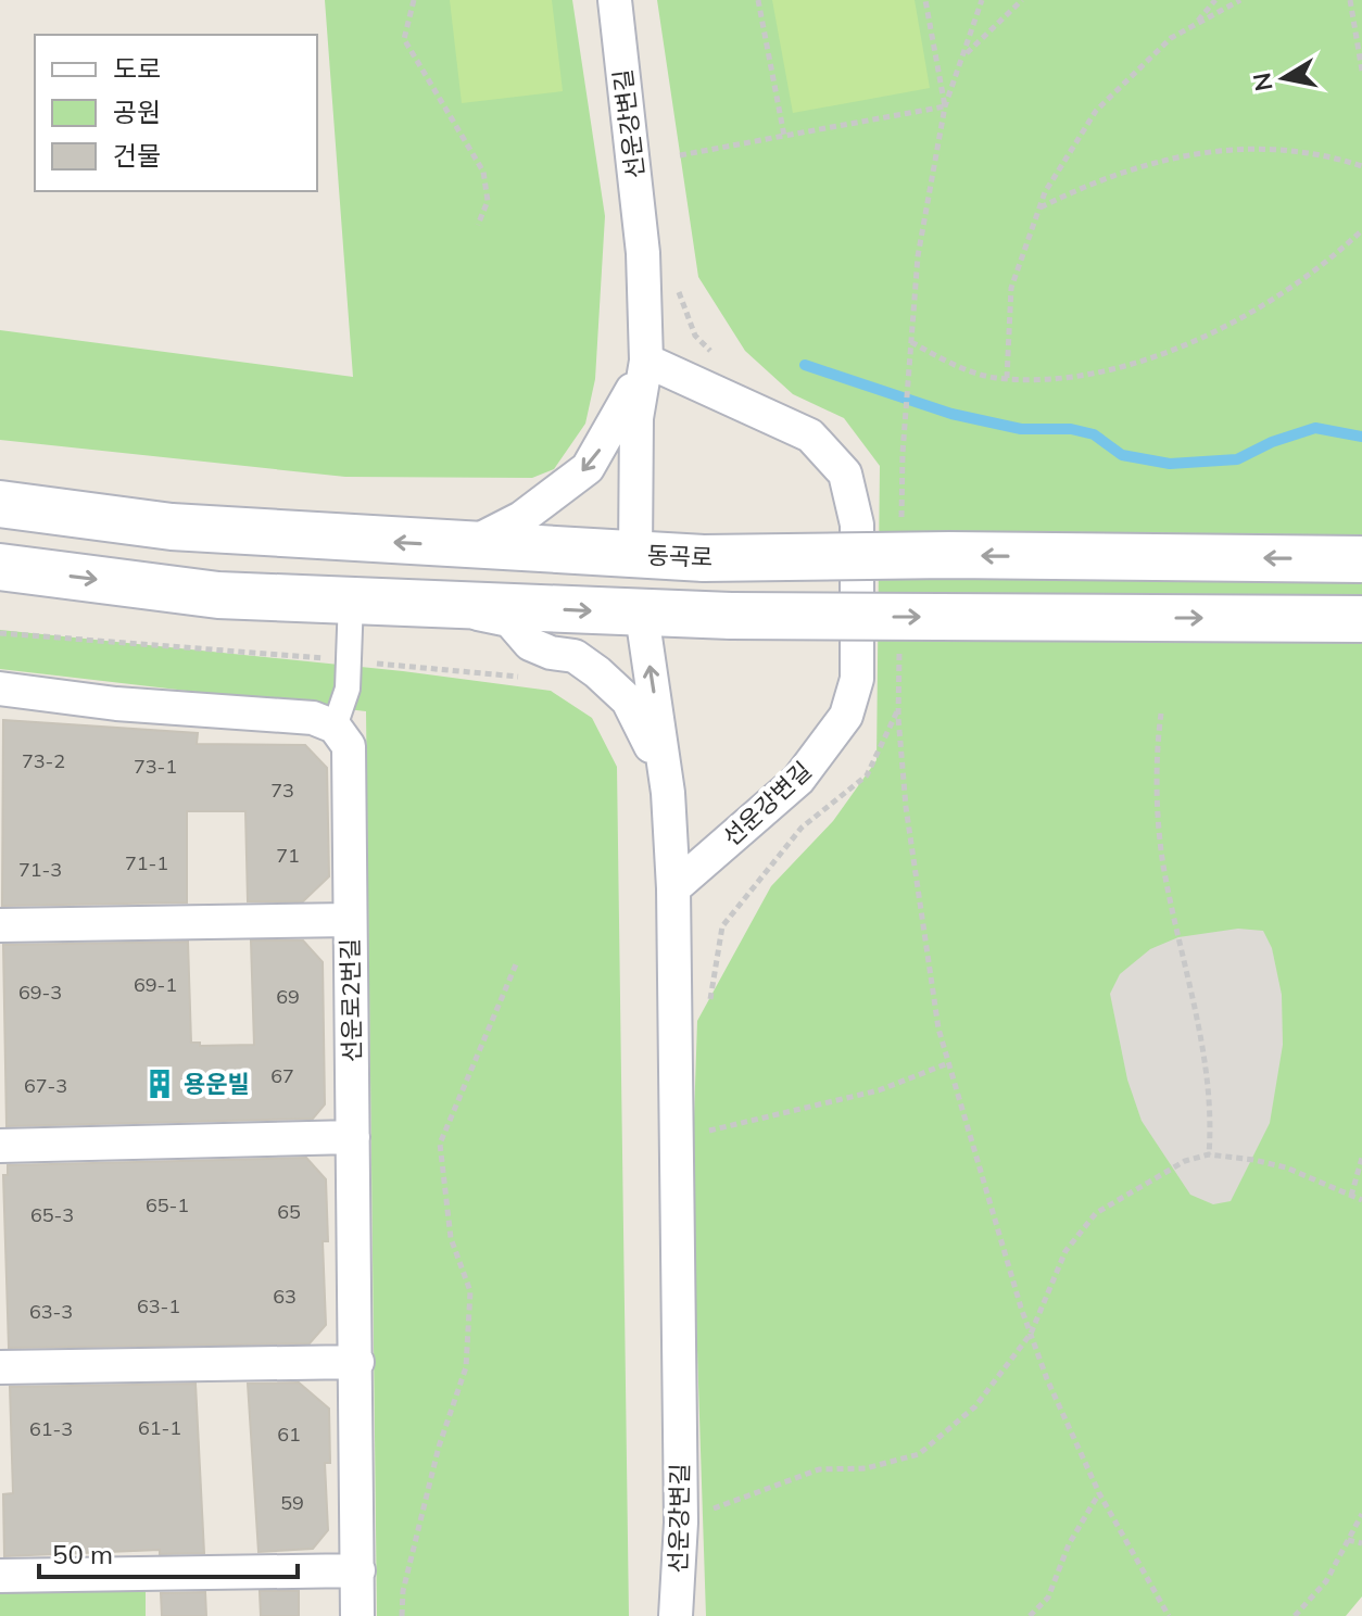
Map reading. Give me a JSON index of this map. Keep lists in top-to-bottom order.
{
  "streets": {
    "main road": ["동곡로"],
    "street": ["선운강변길", "선운로2번길"]
  },
  "places": {
    "building": ["용운빌"]
  },
  "house_numbers": [
    "73-2",
    "73-1",
    "73",
    "71",
    "71-1",
    "71-3",
    "69-1",
    "69-3",
    "69",
    "67",
    "67-3",
    "65-1",
    "65",
    "65-3",
    "63",
    "63-1",
    "63-3",
    "61-1",
    "61-3",
    "61",
    "59"
  ],
  "legend": ["도로", "공원", "건물"],
  "scale_bar": "50 m",
  "north": "left"
}
